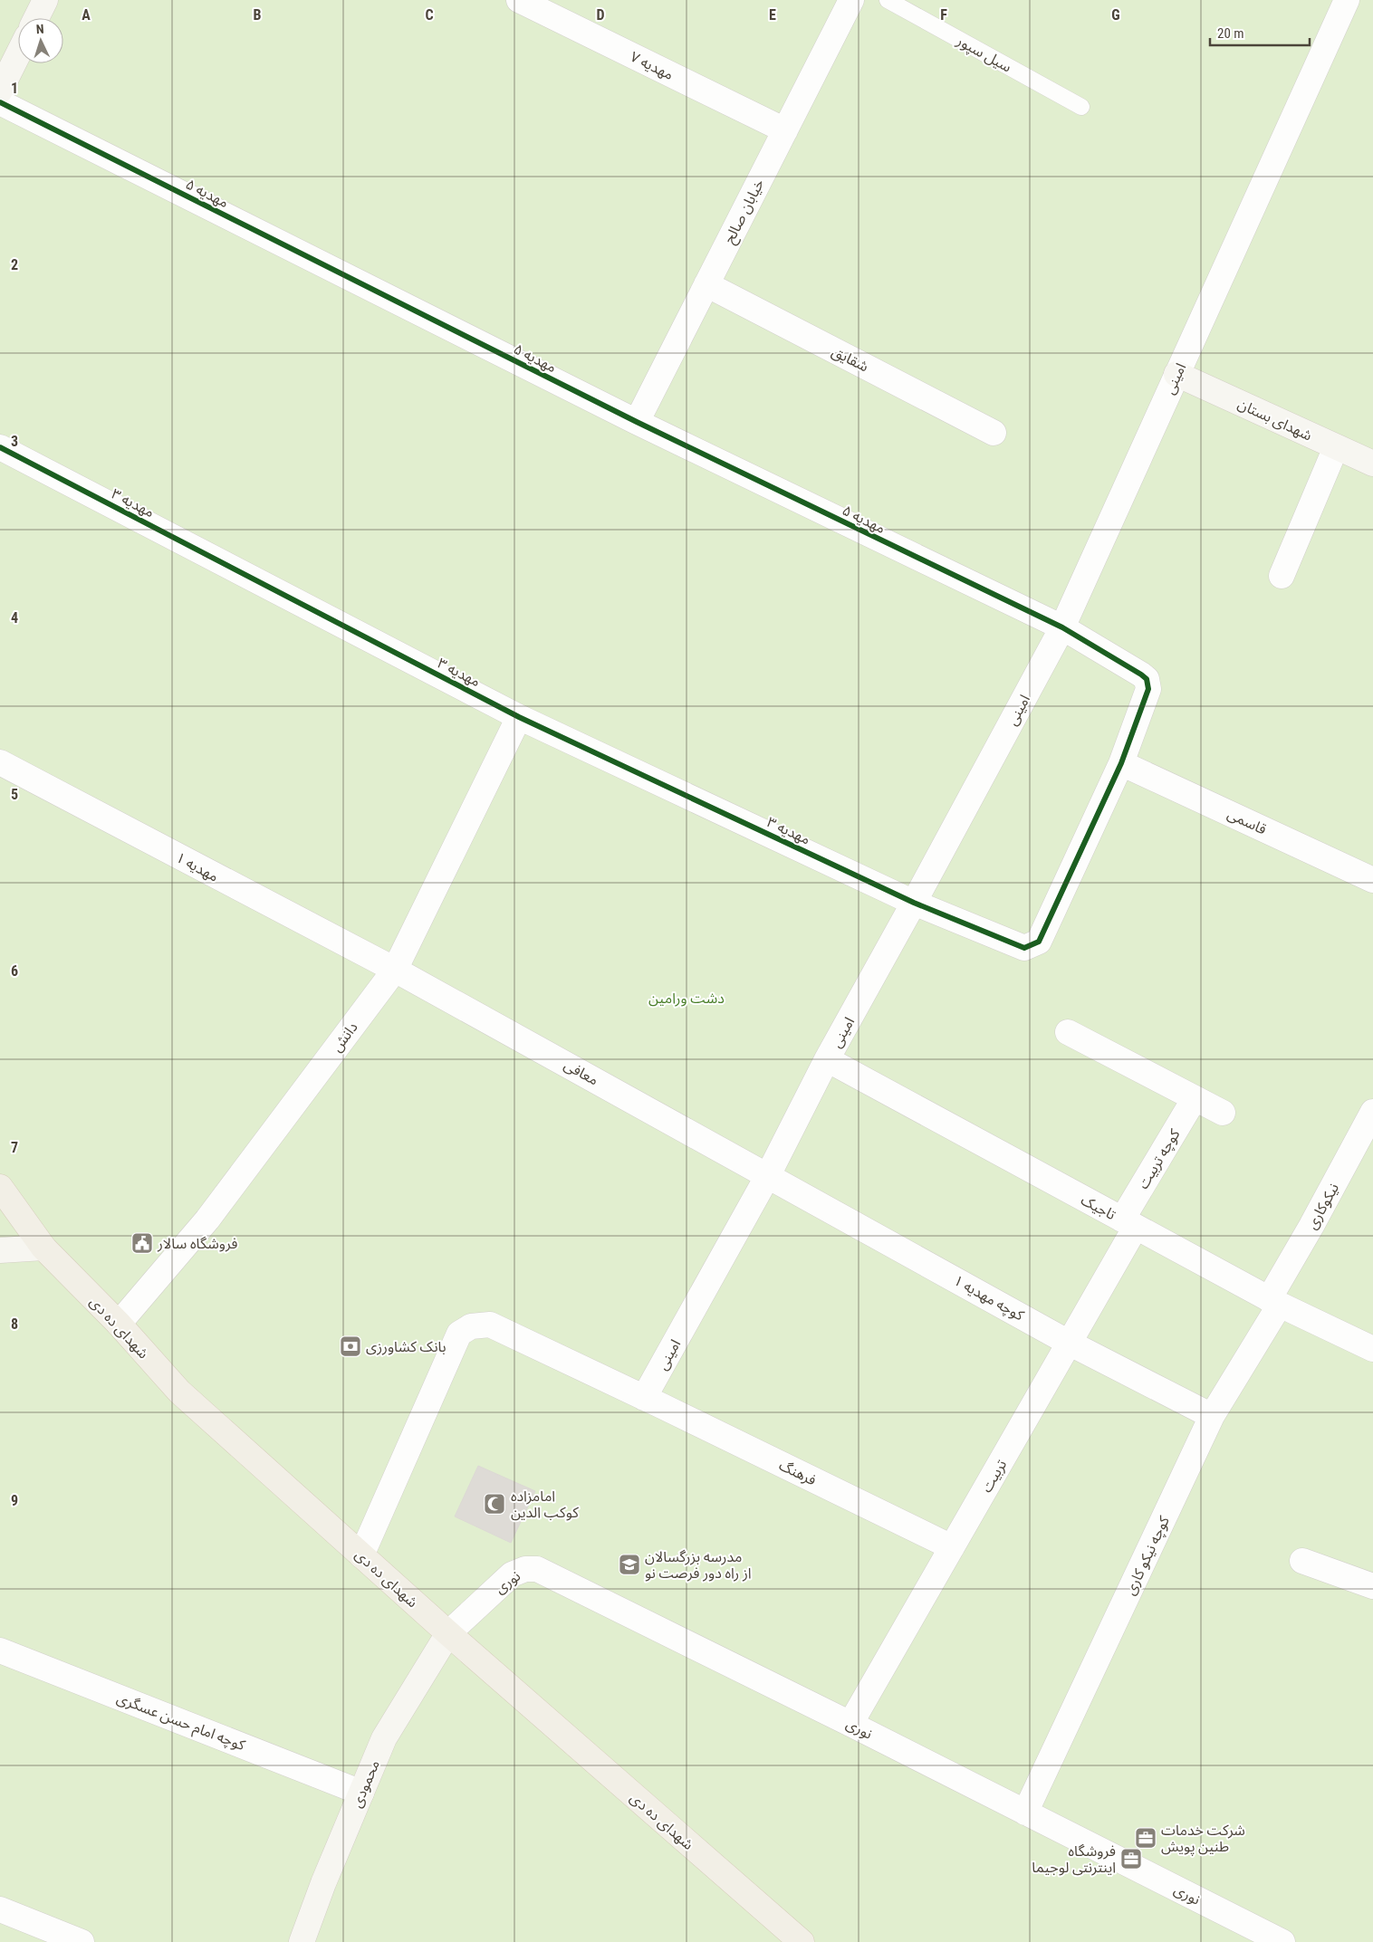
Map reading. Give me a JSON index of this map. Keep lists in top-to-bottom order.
{
  "streets": {
    "main road": ["شهدای ده دی"],
    "street": [
      "مهدیه ۷",
      "مهدیه ۵",
      "خیابان صالح",
      "شقایق",
      "امینی",
      "شهدای بستان",
      "مهدیه ۳",
      "قاسمی",
      "مهدیه ۱",
      "دانش",
      "معافی",
      "کوچه تربیت",
      "نیکوکاری",
      "تاجیک",
      "کوچه مهدیه ۱",
      "فرهنگ",
      "تربیت",
      "کوچه نیکو کاری",
      "نوری",
      "کوچه امام حسن عسگری",
      "محمودی"
    ],
    "lane": ["سیل سپور"]
  },
  "crossings": [
    ["مهدیه ۷", "خیابان صالح"],
    ["مهدیه ۵", "خیابان صالح"],
    ["مهدیه ۵", "امینی"],
    ["مهدیه ۵", "مهدیه ۳"],
    ["مهدیه ۵", "قاسمی"],
    ["خیابان صالح", "شقایق"],
    ["امینی", "شهدای بستان"],
    ["امینی", "مهدیه ۳"],
    ["امینی", "معافی"],
    ["امینی", "تاجیک"],
    ["امینی", "کوچه مهدیه ۱"],
    ["امینی", "فرهنگ"],
    ["مهدیه ۳", "قاسمی"],
    ["مهدیه ۳", "دانش"],
    ["مهدیه ۱", "دانش"],
    ["مهدیه ۱", "معافی"],
    ["دانش", "معافی"],
    ["دانش", "شهدای ده دی"],
    ["معافی", "کوچه مهدیه ۱"],
    ["کوچه تربیت", "تاجیک"],
    ["کوچه تربیت", "تربیت"],
    ["نیکوکاری", "تاجیک"],
    ["نیکوکاری", "کوچه نیکو کاری"],
    ["تاجیک", "تربیت"],
    ["تاجیک", "کوچه نیکو کاری"],
    ["کوچه مهدیه ۱", "تربیت"],
    ["کوچه مهدیه ۱", "کوچه نیکو کاری"],
    ["شهدای ده دی", "فرهنگ"],
    ["شهدای ده دی", "نوری"],
    ["شهدای ده دی", "محمودی"],
    ["فرهنگ", "تربیت"],
    ["تربیت", "نوری"],
    ["کوچه نیکو کاری", "نوری"],
    ["نوری", "محمودی"],
    ["کوچه امام حسن عسگری", "محمودی"]
  ],
  "parks": ["دشت ورامین"],
  "places": {
    "public building": ["فروشگاه سالار"],
    "bank": ["بانک کشاورزی"],
    "mosque": ["امامزاده کوکب الدین"],
    "school or university": ["مدرسه بزرگسالان از راه دور فرصت نو"],
    "office": ["شرکت خدمات طنین پویش", "فروشگاه اینترنتی لوجیما"]
  },
  "scale_bar": "20 m",
  "north": "top",
  "grid": {
    "columns": [
      "A",
      "B",
      "C",
      "D",
      "E",
      "F",
      "G"
    ],
    "rows": [
      "1",
      "2",
      "3",
      "4",
      "5",
      "6",
      "7",
      "8",
      "9"
    ]
  }
}
